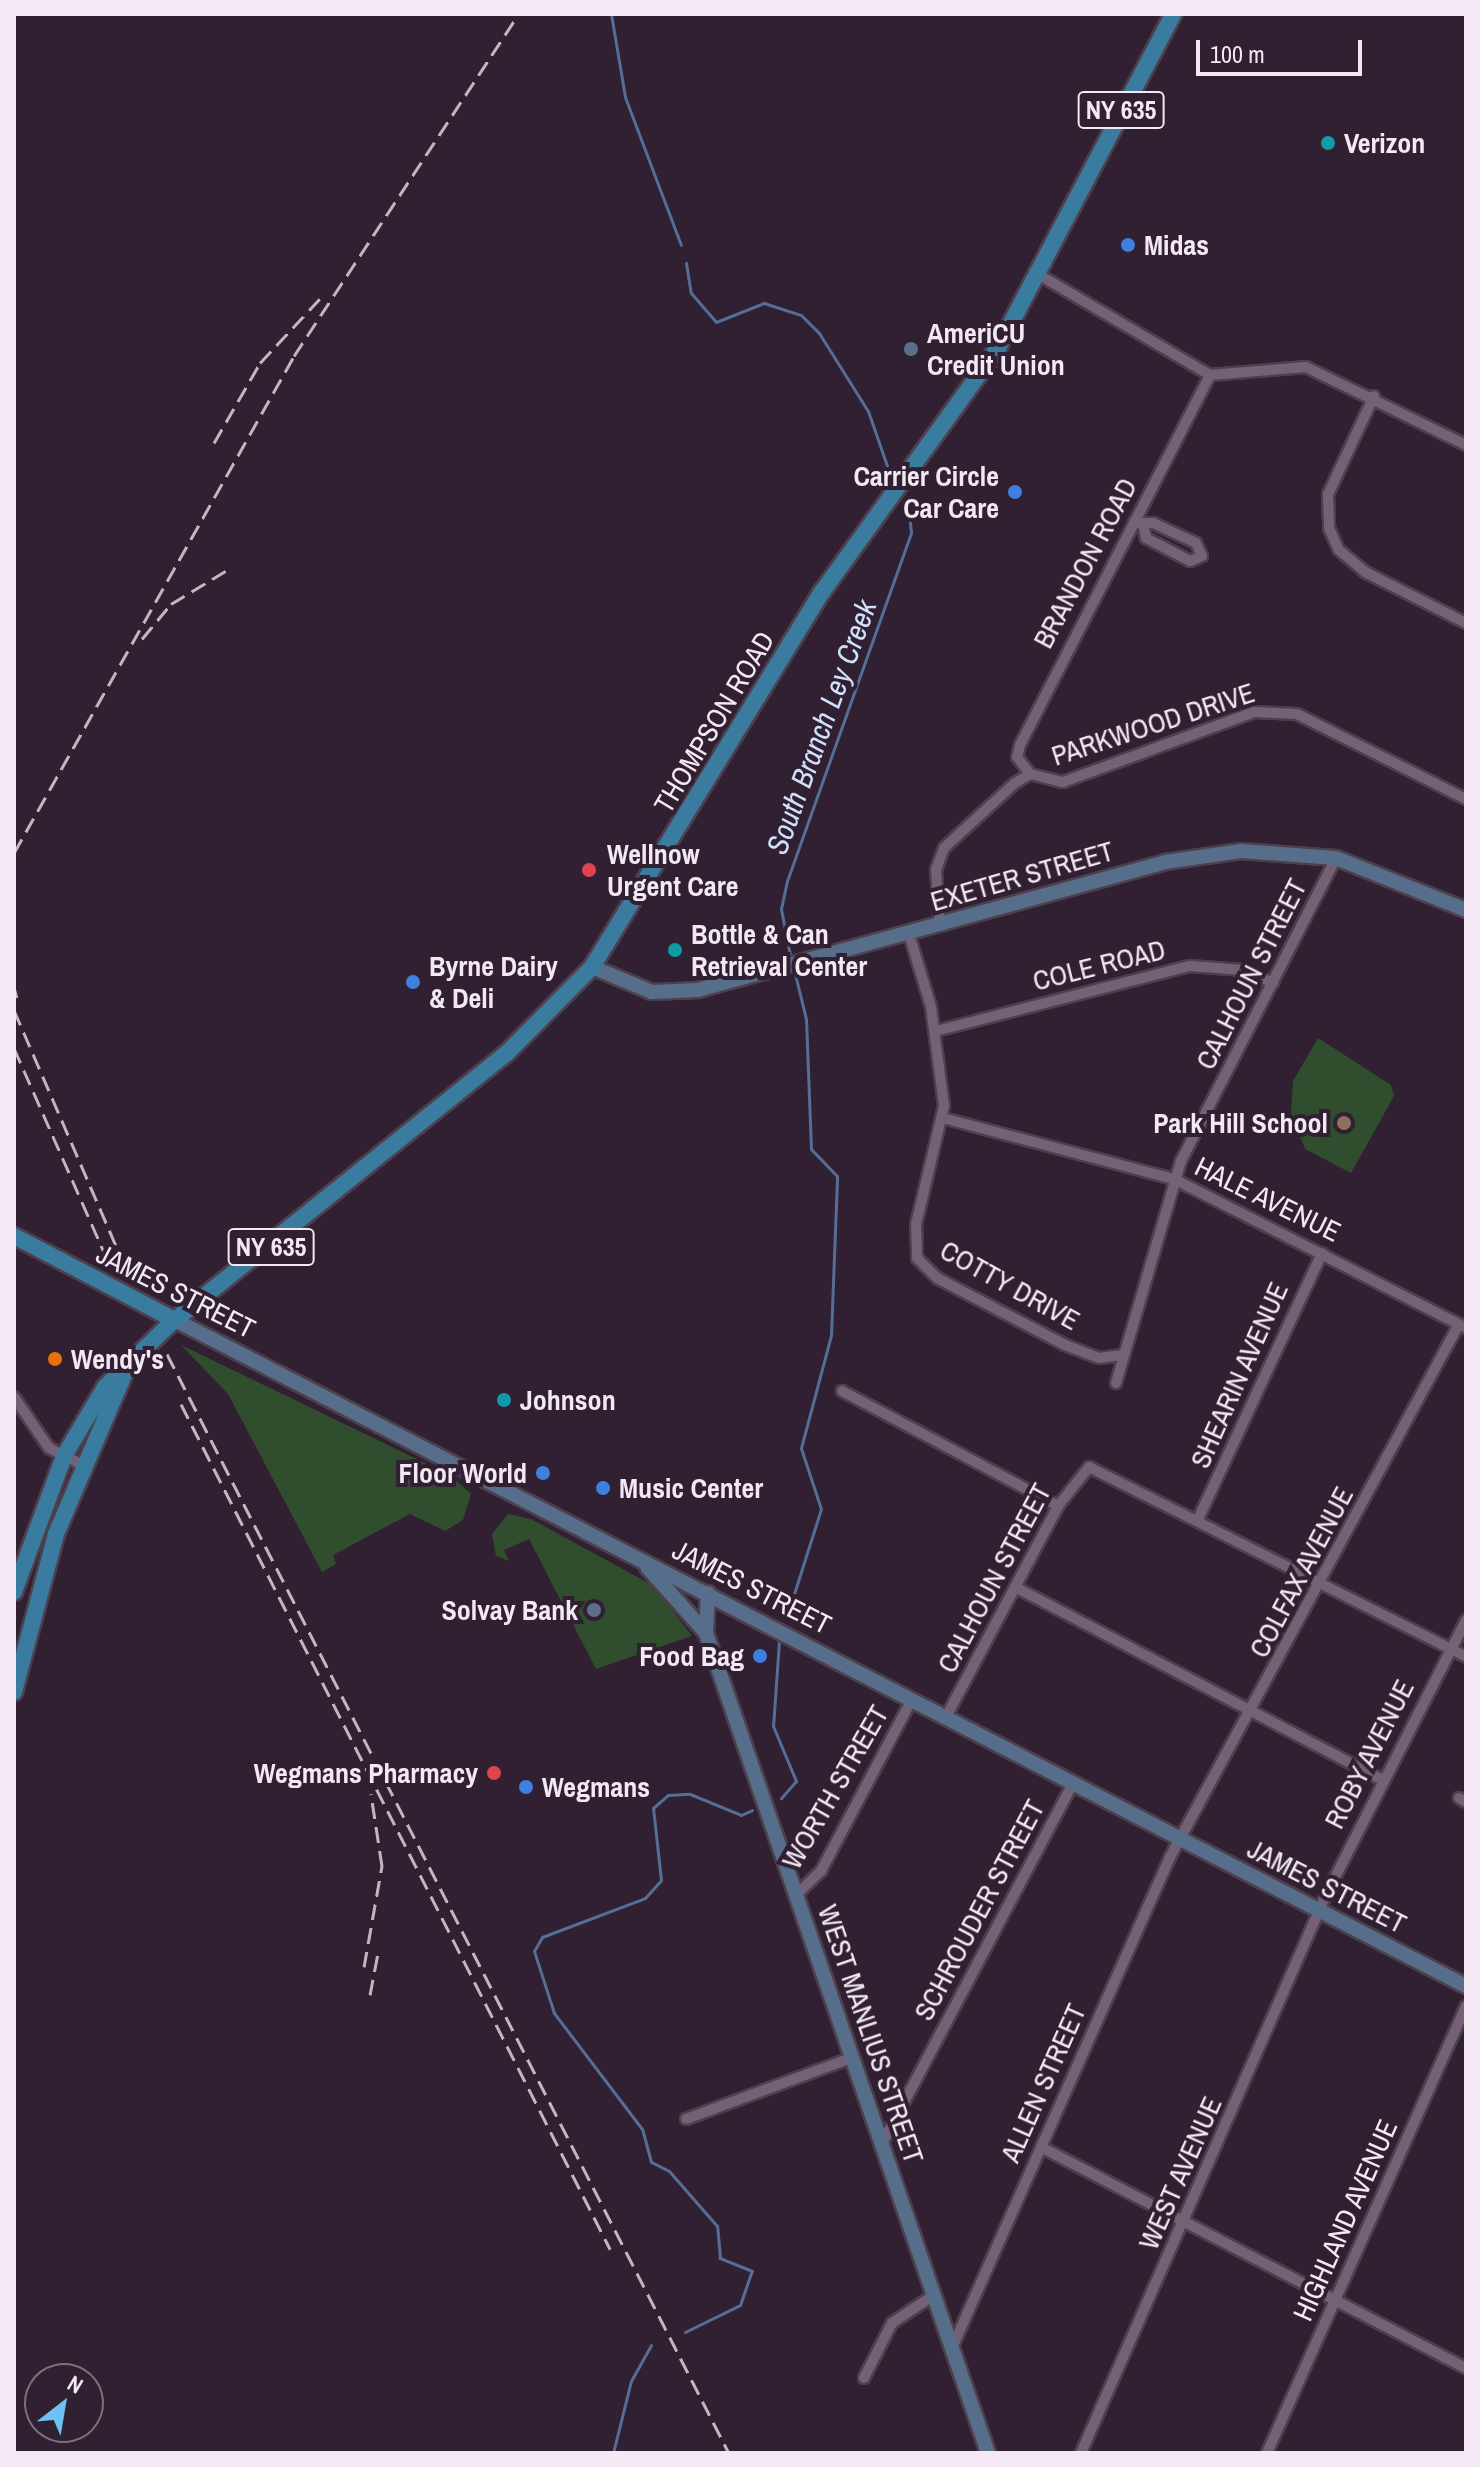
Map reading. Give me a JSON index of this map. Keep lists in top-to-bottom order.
{
  "streets": {
    "main road": ["NY 635", "THOMPSON ROAD", "JAMES STREET"],
    "street": [
      "BRANDON ROAD",
      "PARKWOOD DRIVE",
      "EXETER STREET",
      "COLE ROAD",
      "CALHOUN STREET",
      "HALE AVENUE",
      "COTTY DRIVE",
      "SHEARIN AVENUE",
      "COLFAX AVENUE",
      "ROBY AVENUE",
      "WORTH STREET",
      "SCHROUDER STREET",
      "WEST MANLIUS STREET",
      "ALLEN STREET",
      "WEST AVENUE",
      "HIGHLAND AVENUE"
    ]
  },
  "crossings": [
    ["BRANDON ROAD", "PARKWOOD DRIVE"],
    ["THOMPSON ROAD", "EXETER STREET"],
    ["THOMPSON ROAD", "JAMES STREET"],
    ["PARKWOOD DRIVE", "EXETER STREET"],
    ["EXETER STREET", "CALHOUN STREET"],
    ["EXETER STREET", "COTTY DRIVE"],
    ["COLE ROAD", "CALHOUN STREET"],
    ["COLE ROAD", "COTTY DRIVE"],
    ["CALHOUN STREET", "HALE AVENUE"],
    ["CALHOUN STREET", "COTTY DRIVE"],
    ["CALHOUN STREET", "JAMES STREET"],
    ["CALHOUN STREET", "SHEARIN AVENUE"],
    ["HALE AVENUE", "COTTY DRIVE"],
    ["HALE AVENUE", "SHEARIN AVENUE"],
    ["HALE AVENUE", "COLFAX AVENUE"],
    ["JAMES STREET", "COLFAX AVENUE"],
    ["JAMES STREET", "ROBY AVENUE"],
    ["JAMES STREET", "WORTH STREET"],
    ["JAMES STREET", "SCHROUDER STREET"],
    ["JAMES STREET", "WEST MANLIUS STREET"],
    ["JAMES STREET", "ALLEN STREET"],
    ["JAMES STREET", "WEST AVENUE"],
    ["COLFAX AVENUE", "ALLEN STREET"],
    ["ROBY AVENUE", "WEST AVENUE"],
    ["WORTH STREET", "WEST MANLIUS STREET"],
    ["SCHROUDER STREET", "WEST MANLIUS STREET"],
    ["WEST MANLIUS STREET", "ALLEN STREET"]
  ],
  "water": ["South Branch Ley Creek"],
  "places": [
    "Verizon",
    "Midas",
    "AmeriCU Credit Union",
    "Carrier Circle Car Care",
    "Wellnow Urgent Care",
    "Bottle & Can Retrieval Center",
    "Byrne Dairy & Deli",
    "Park Hill School",
    "Wendy's",
    "Johnson",
    "Floor World",
    "Music Center",
    "Solvay Bank",
    "Food Bag",
    "Wegmans Pharmacy",
    "Wegmans"
  ],
  "scale_bar": "100 m",
  "north": "top right"
}
